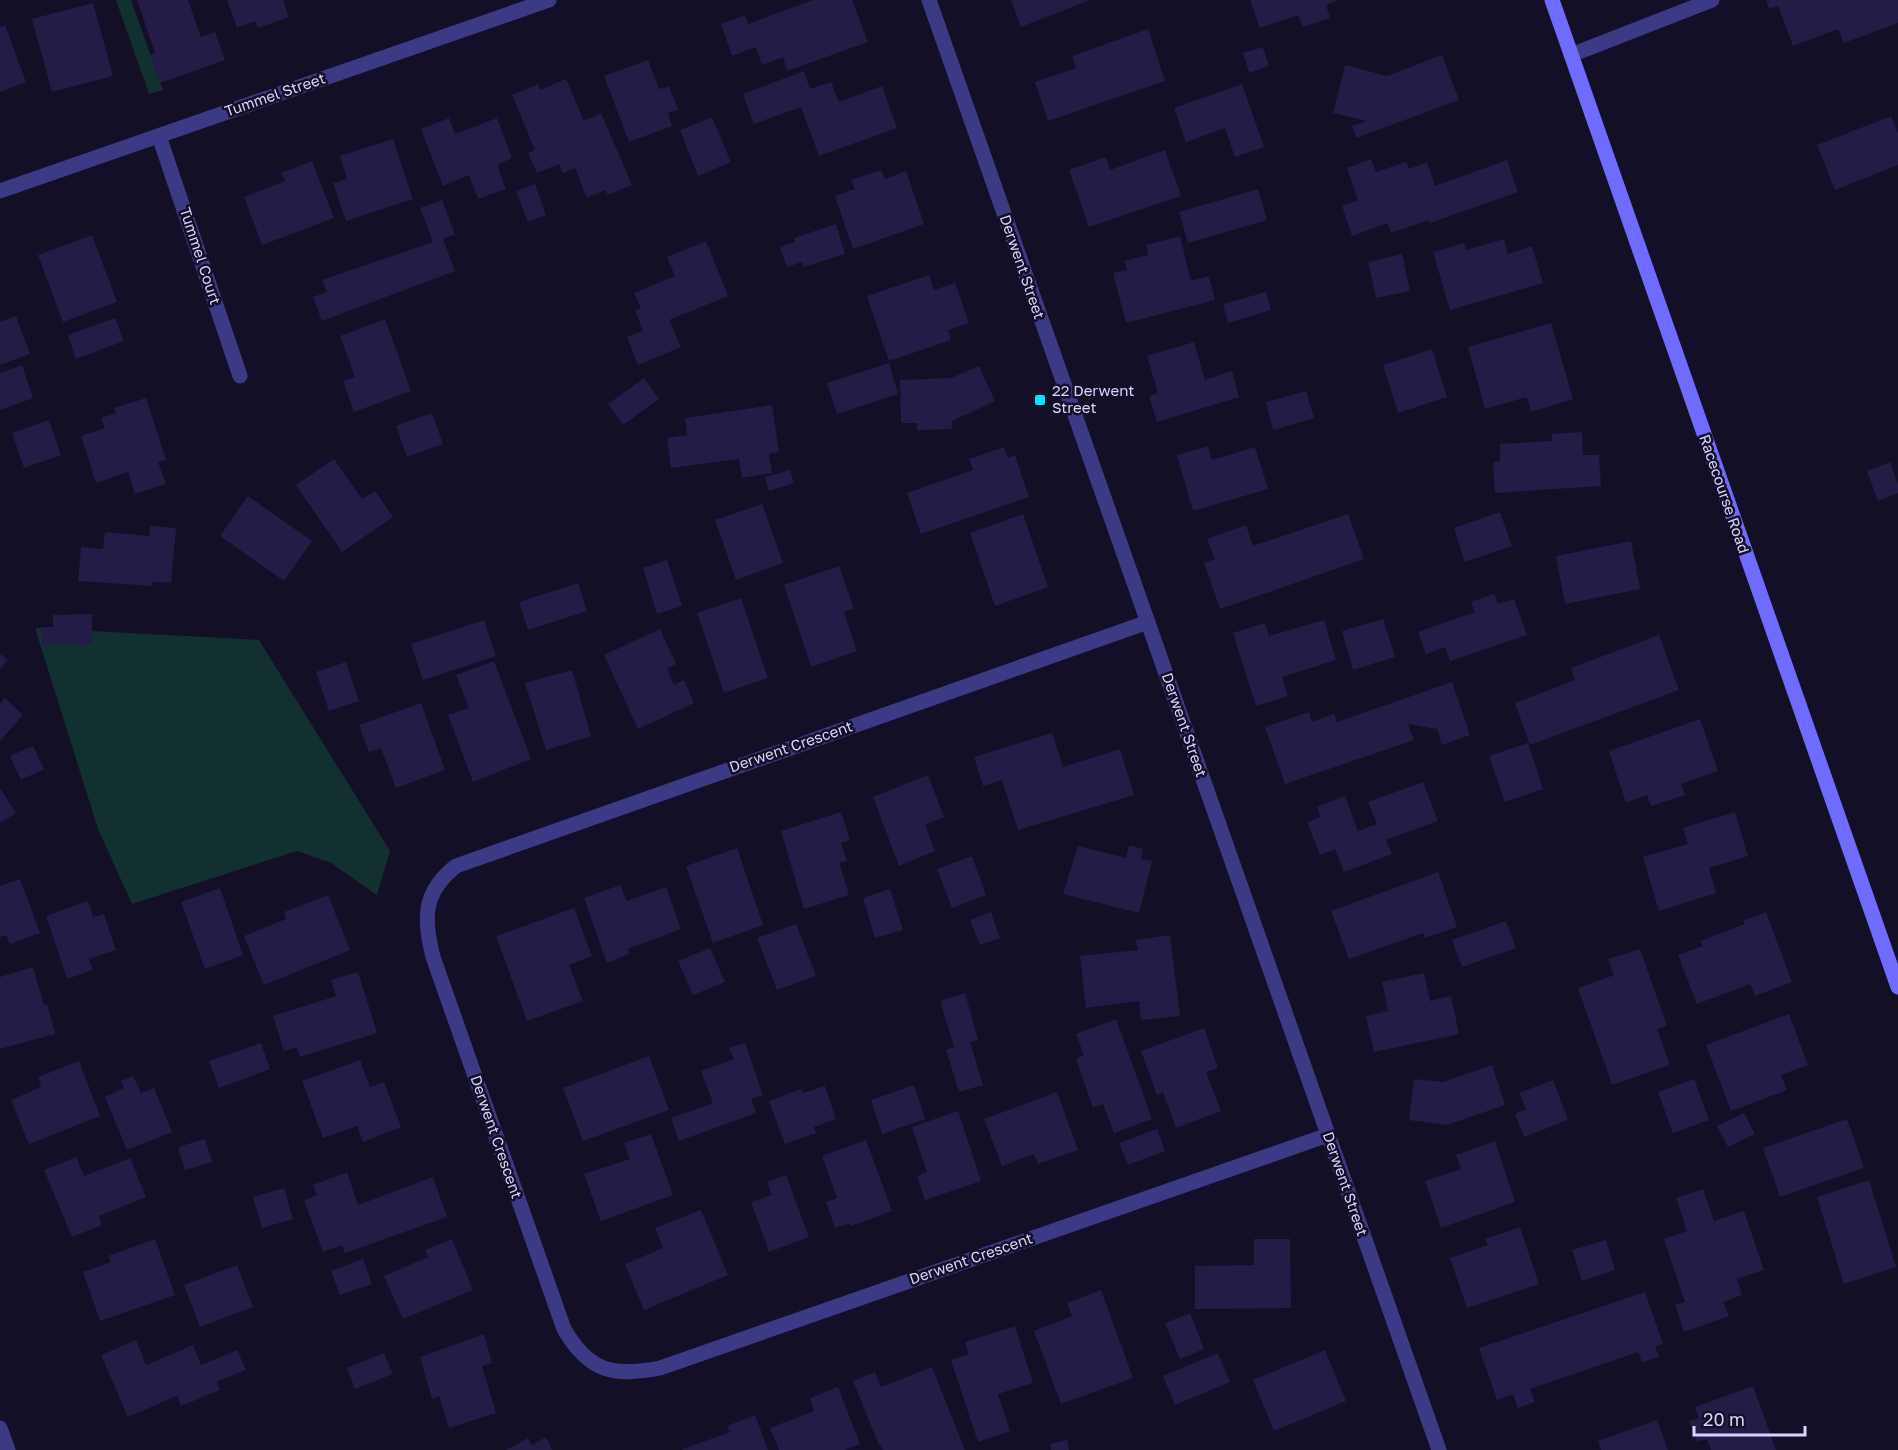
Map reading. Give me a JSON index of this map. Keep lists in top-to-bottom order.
{
  "streets": {
    "street": [
      "Tummel Street",
      "Tummel Court",
      "Derwent Street",
      "Racecourse Road",
      "Derwent Crescent"
    ]
  },
  "crossings": [
    ["Tummel Street", "Tummel Court"],
    ["Derwent Street", "Derwent Crescent"]
  ],
  "places": {
    "transit": ["22 Derwent Street"]
  },
  "scale_bar": "20 m"
}
